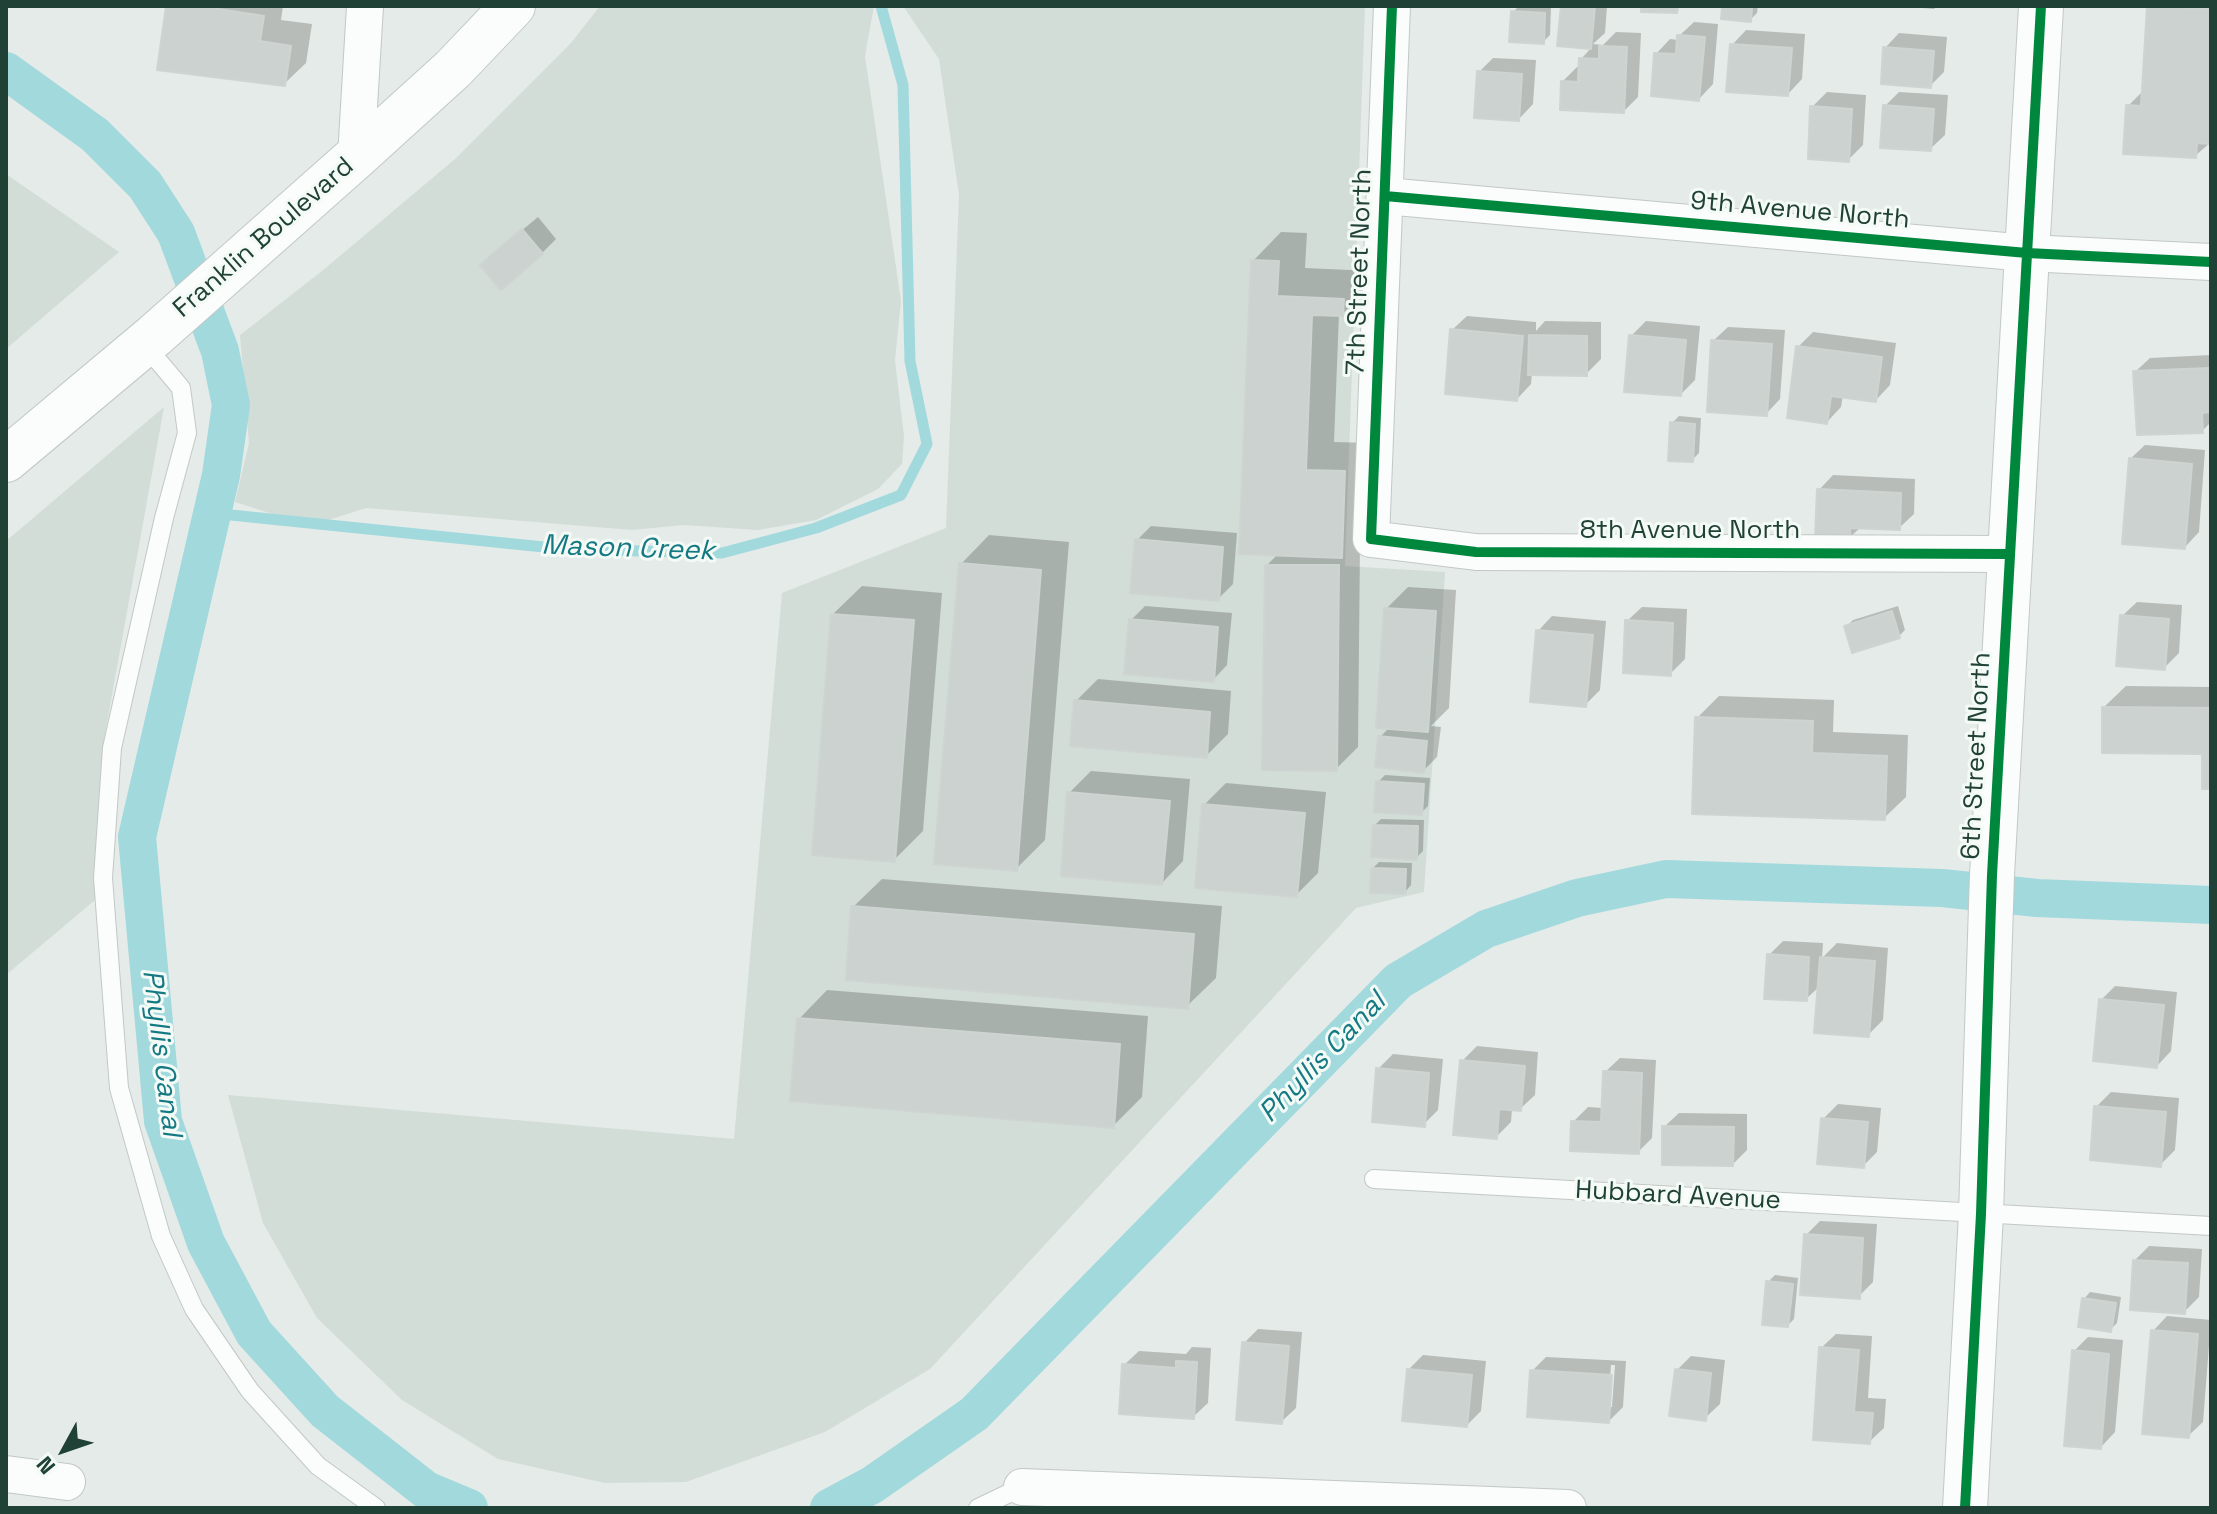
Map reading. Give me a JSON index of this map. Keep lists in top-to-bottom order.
{
  "streets": {
    "street": [
      "9th Avenue North",
      "Franklin Boulevard",
      "7th Street North",
      "8th Avenue North",
      "6th Street North"
    ],
    "lane": ["Hubbard Avenue"]
  },
  "crossings": [
    ["9th Avenue North", "7th Street North"],
    ["9th Avenue North", "6th Street North"],
    ["7th Street North", "8th Avenue North"],
    ["8th Avenue North", "6th Street North"],
    ["6th Street North", "Hubbard Avenue"]
  ],
  "water": ["Mason Creek", "Phyllis Canal"],
  "north": "bottom left"
}
